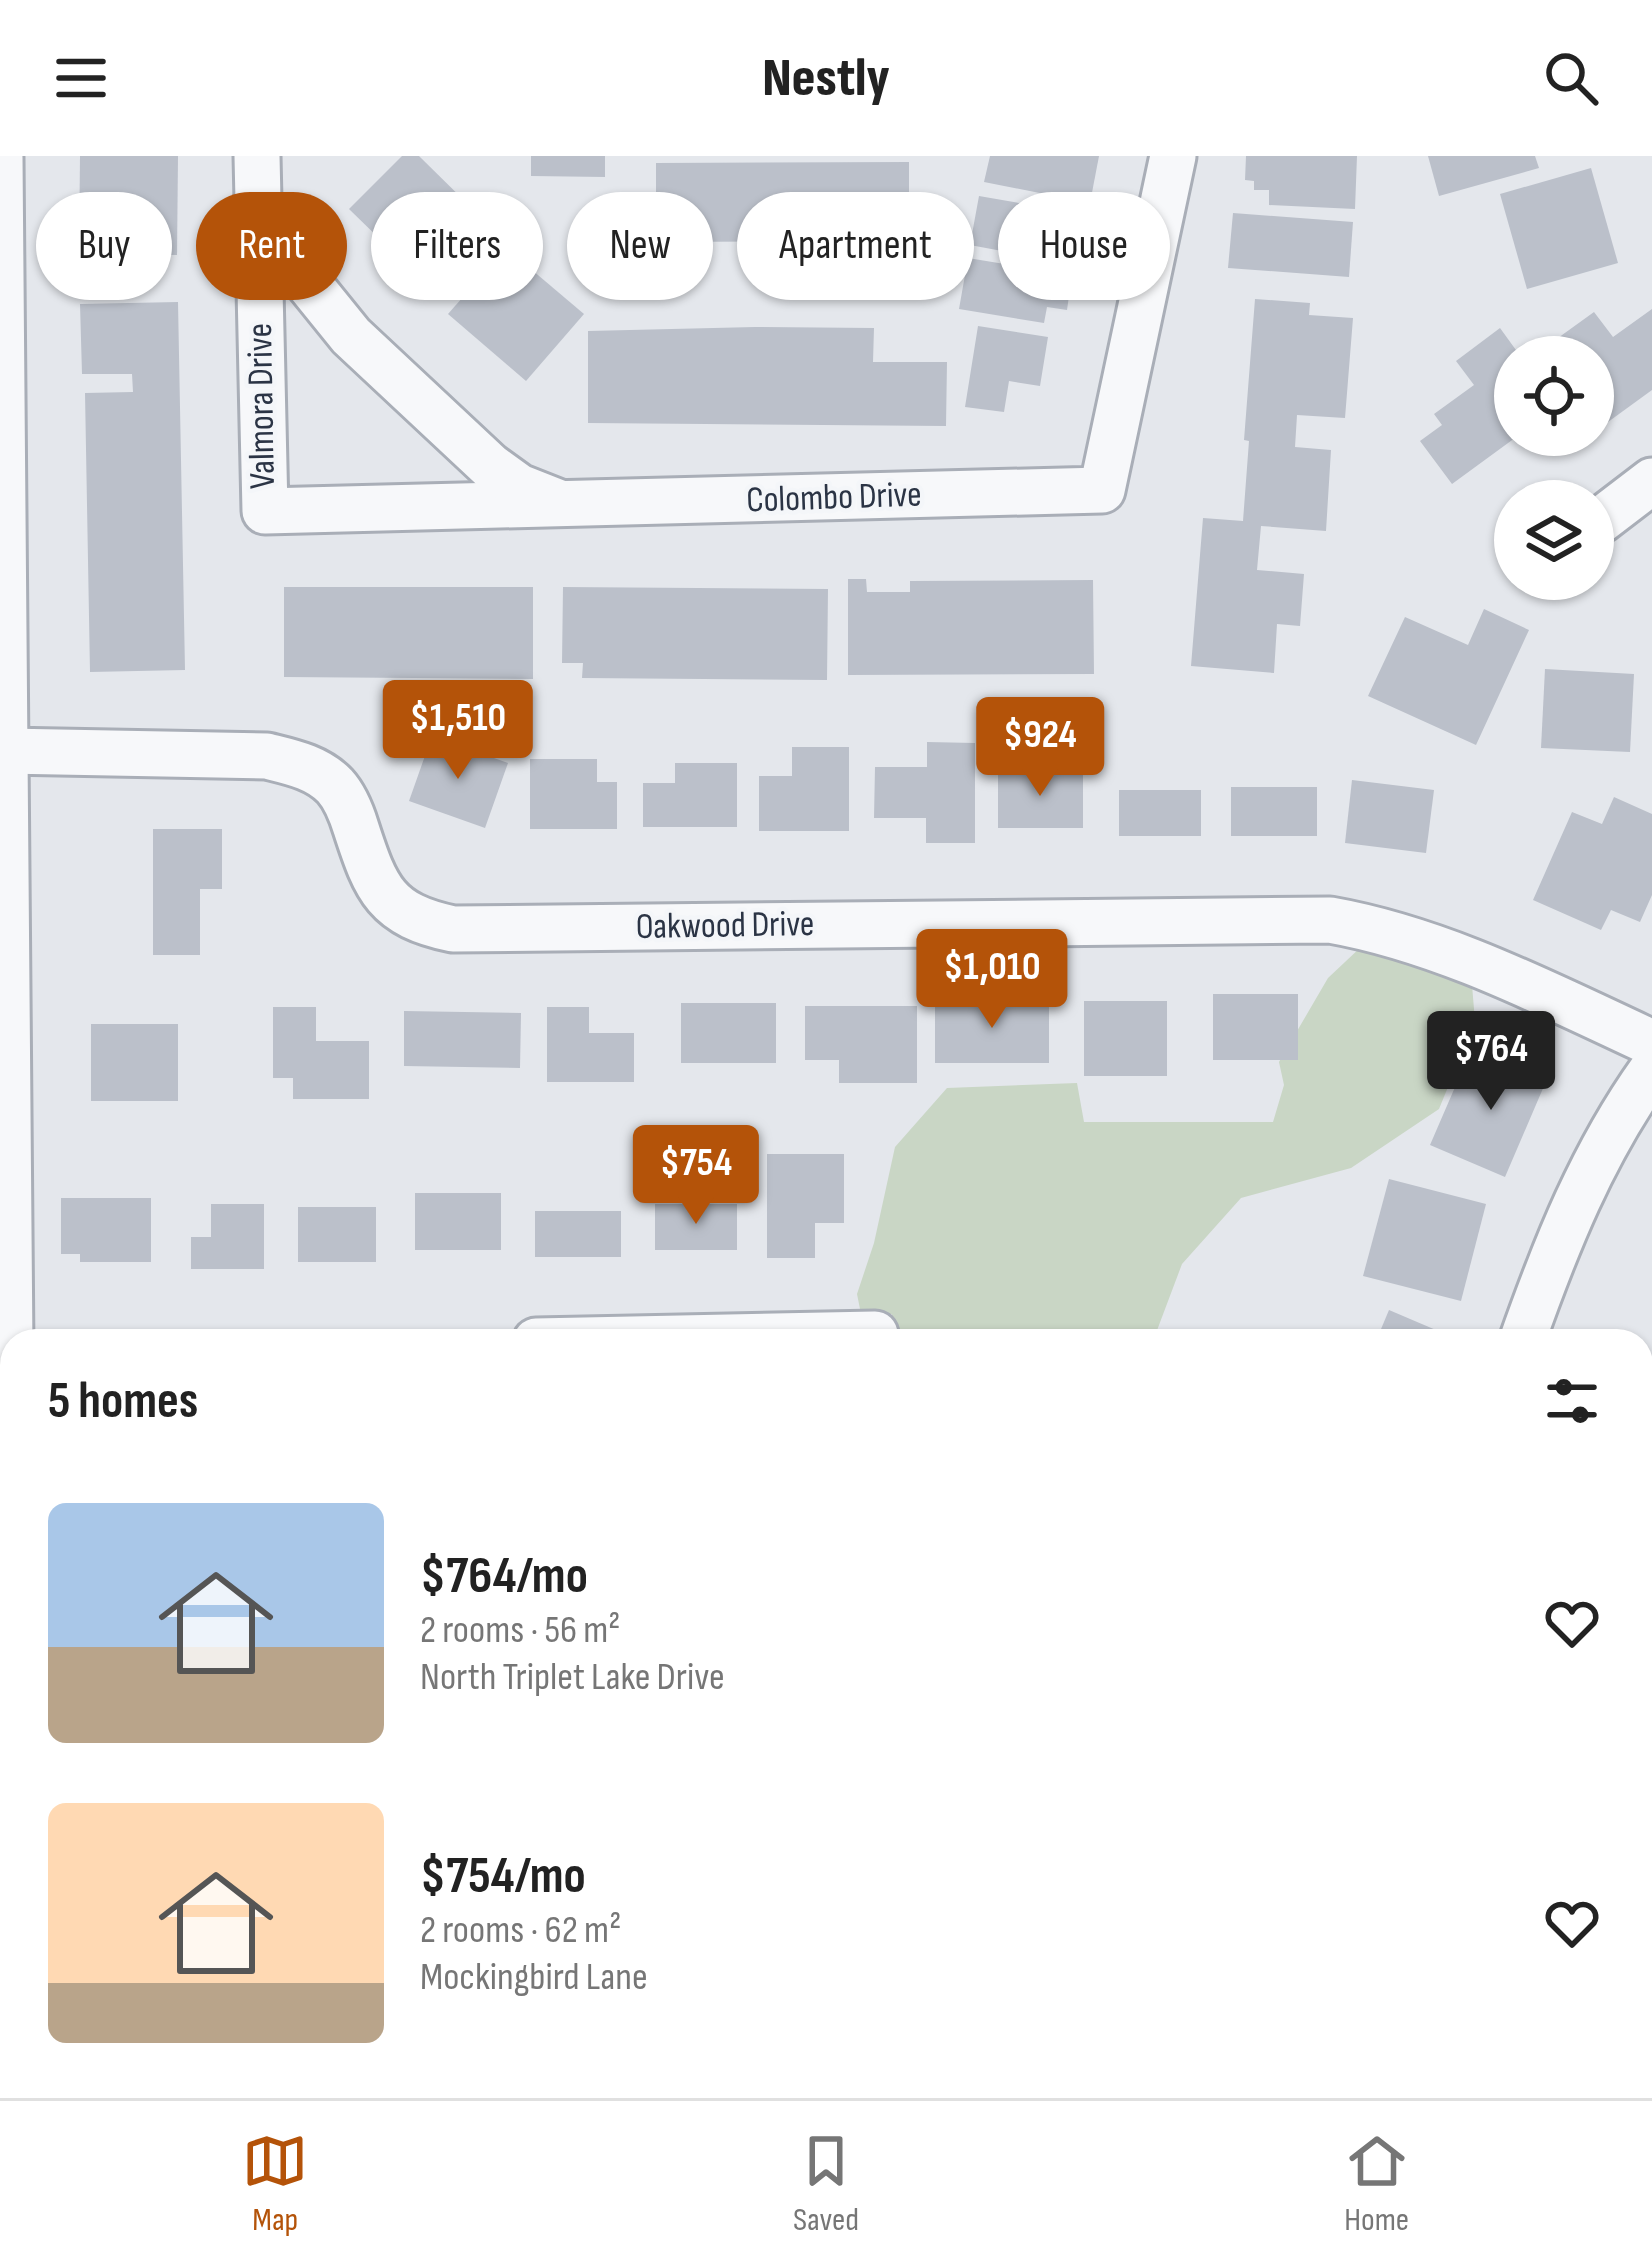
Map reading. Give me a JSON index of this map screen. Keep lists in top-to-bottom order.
{
  "streets": {
    "street": ["Valmora Drive", "Colombo Drive", "Oakwood Drive"]
  },
  "crossings": [
    ["Valmora Drive", "Colombo Drive"]
  ],
  "page": {
    "header": "Nestly",
    "chip": [
      "Buy",
      "Rent",
      "Filters",
      "New",
      "Apartment",
      "House"
    ],
    "price": [
      "$1,510",
      "$924",
      "$1,010",
      "$764",
      "$754"
    ],
    "heading": "5 homes",
    "list": [
      {
        "name": "$764/mo",
        "note": "2 rooms · 56 m² · North Triplet Lake Drive"
      },
      {
        "name": "$754/mo",
        "note": "2 rooms · 62 m² · Mockingbird Lane"
      }
    ],
    "tabs": ["Map", "Saved", "Home"]
  }
}
